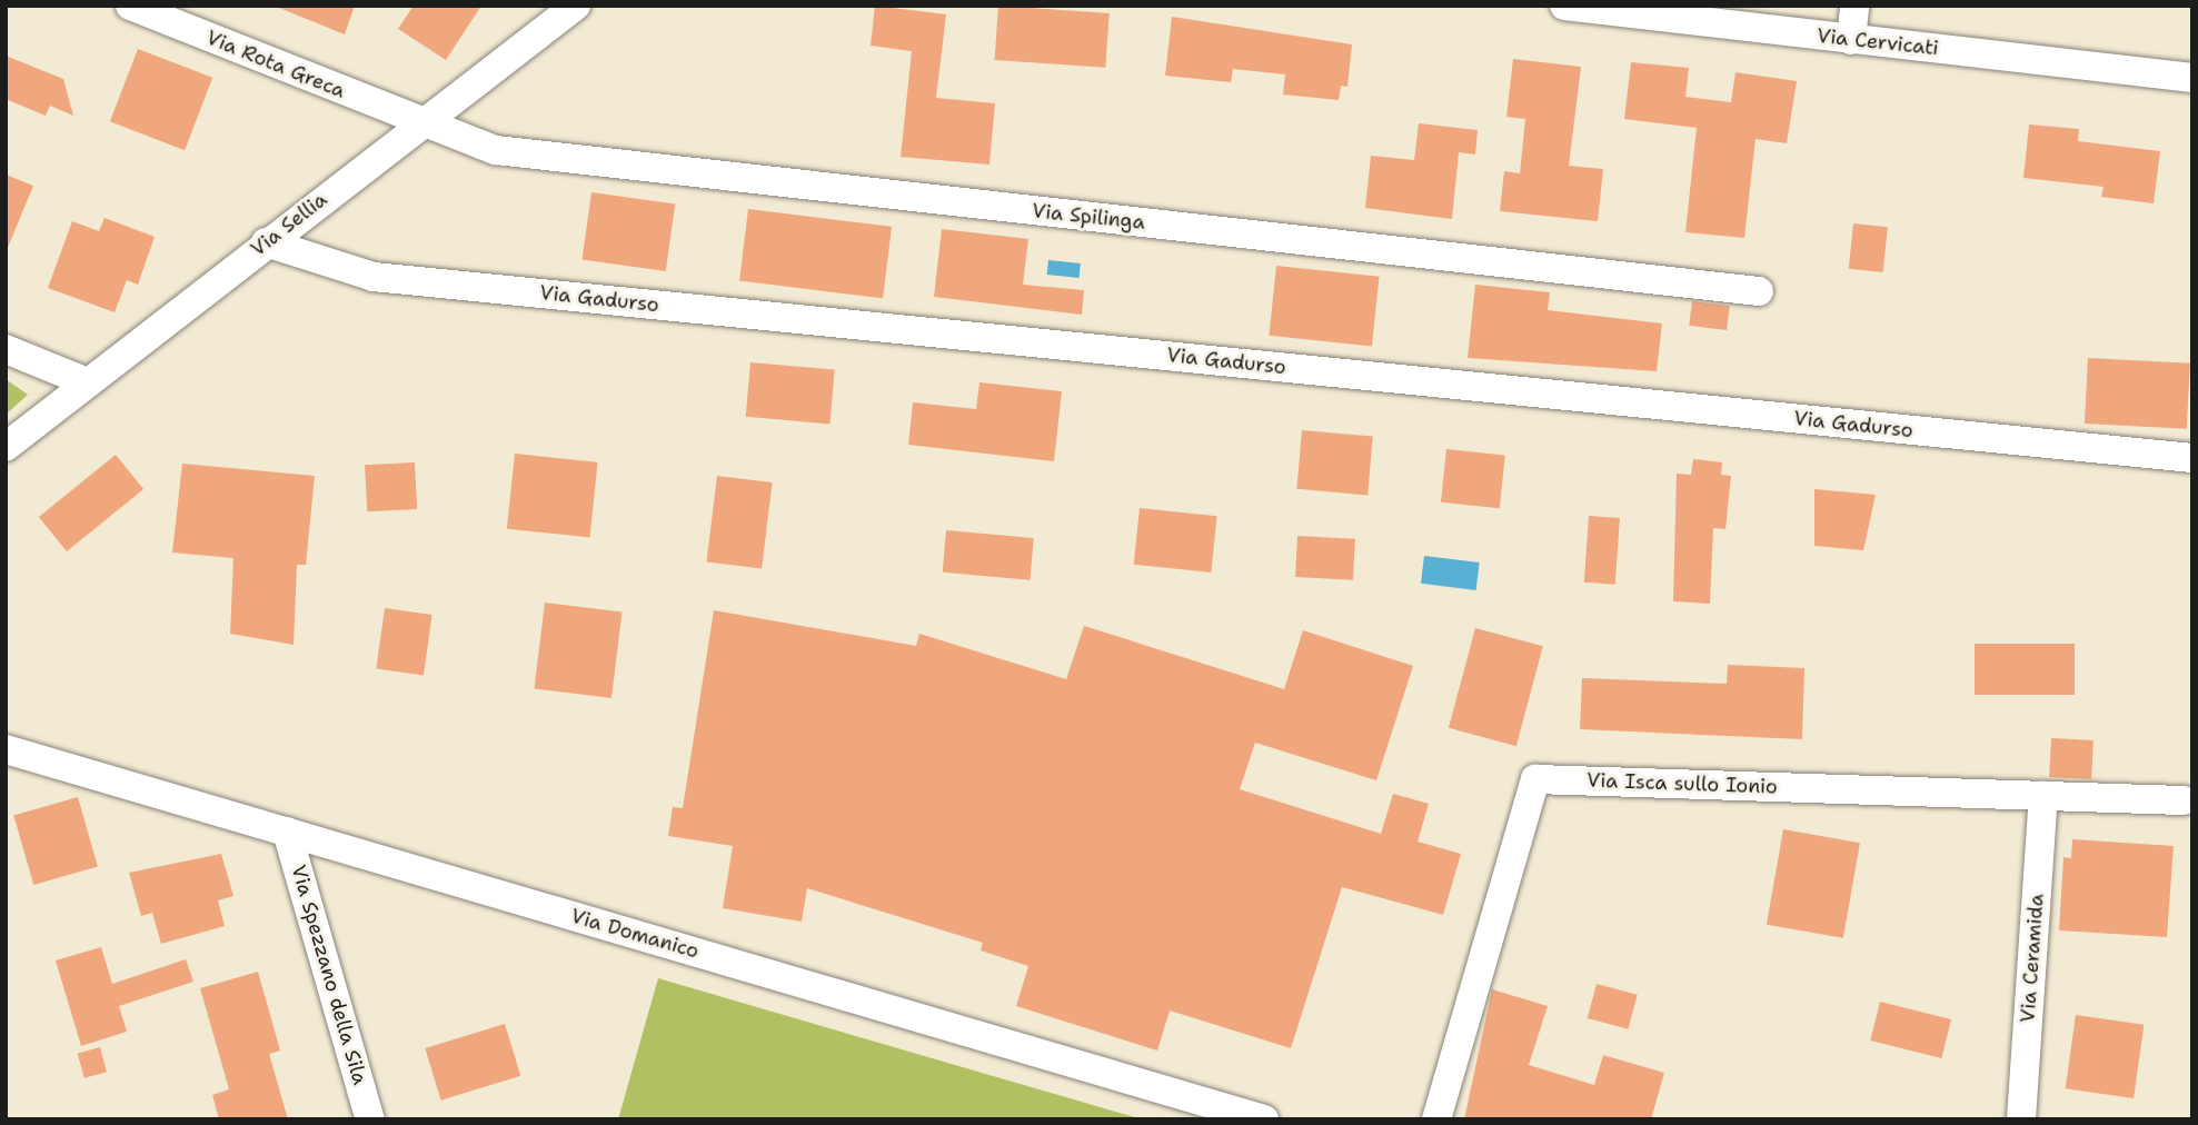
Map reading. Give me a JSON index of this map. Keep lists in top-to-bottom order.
{
  "streets": {
    "street": [
      "Via Cervicati",
      "Via Rota Greca",
      "Via Spilinga",
      "Via Sellia",
      "Via Gadurso",
      "Via Isca sullo Ionio",
      "Via Domanico",
      "Via Ceramida",
      "Via Spezzano della Sila"
    ]
  },
  "crossings": [
    ["Via Rota Greca", "Via Spilinga"],
    ["Via Rota Greca", "Via Sellia"],
    ["Via Spilinga", "Via Sellia"],
    ["Via Sellia", "Via Gadurso"],
    ["Via Isca sullo Ionio", "Via Ceramida"],
    ["Via Domanico", "Via Spezzano della Sila"]
  ]
}
